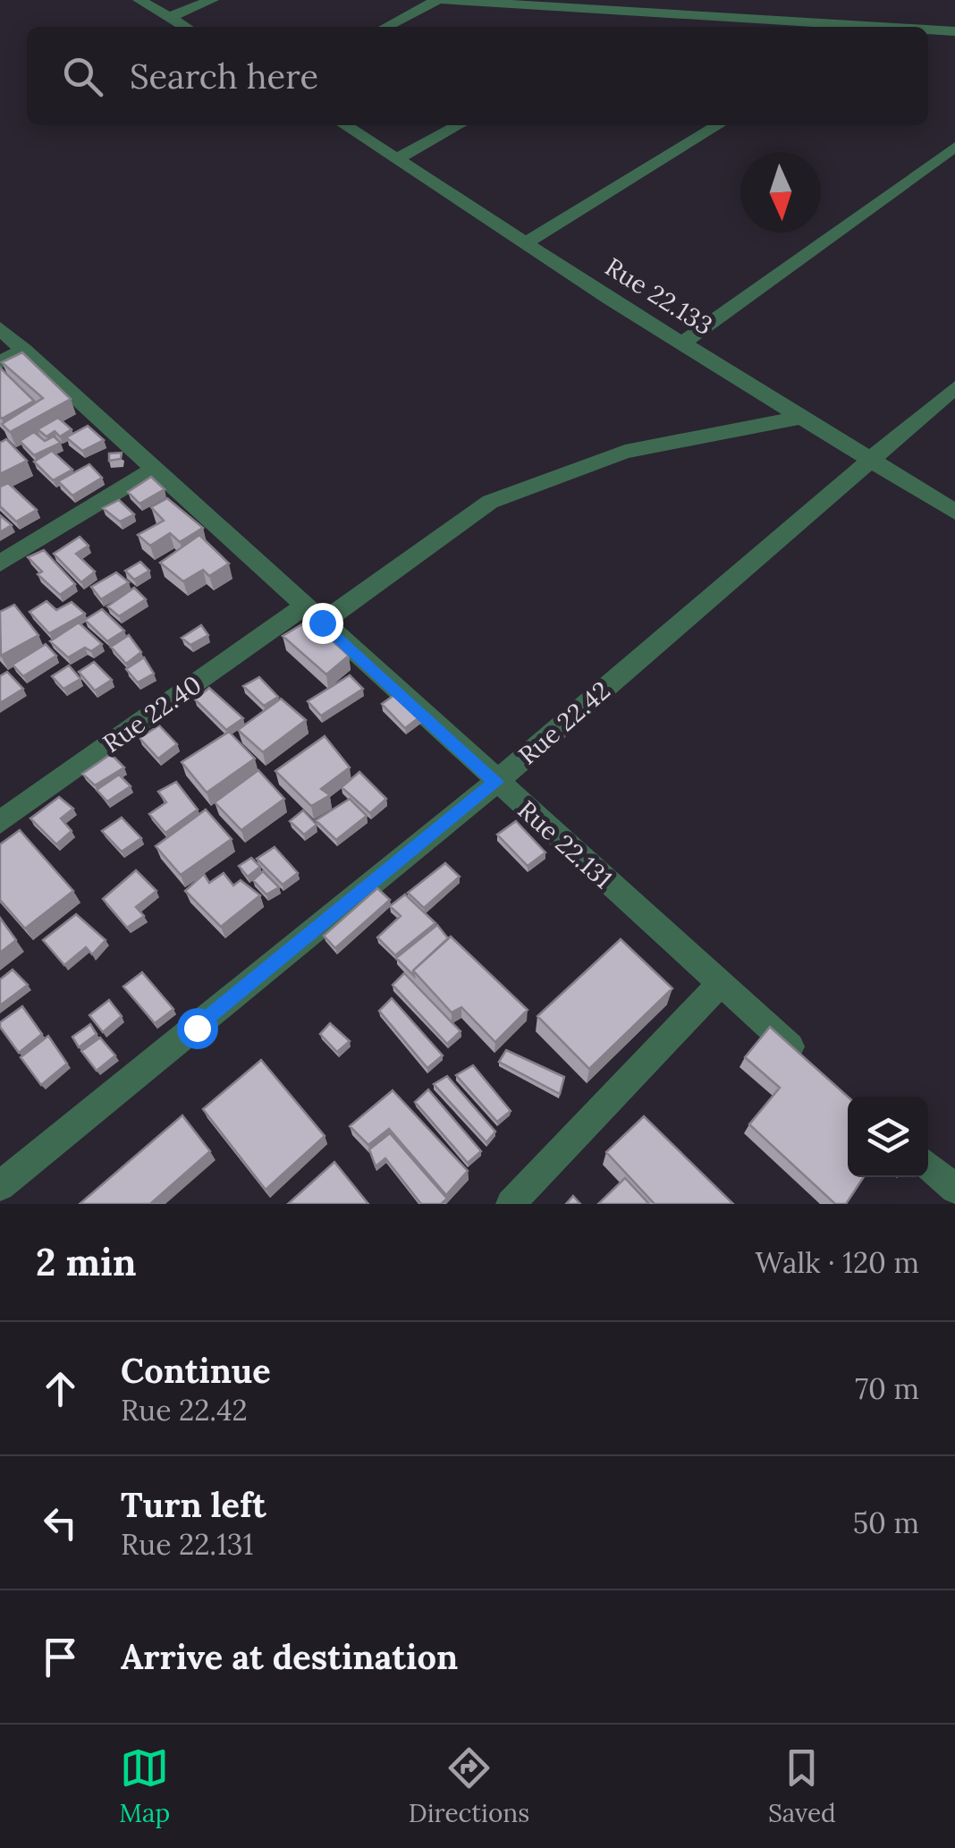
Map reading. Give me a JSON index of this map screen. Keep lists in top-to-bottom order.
{
  "streets": {
    "street": [
      "Rue 22.133",
      "Rue 22.40",
      "Rue 22.42",
      "Rue 22.131"
    ]
  },
  "crossings": [
    ["Rue 22.133", "Rue 22.40"],
    ["Rue 22.133", "Rue 22.42"],
    ["Rue 22.40", "Rue 22.131"],
    ["Rue 22.42", "Rue 22.131"]
  ],
  "north": "bottom",
  "page": {
    "search": "Search here",
    "heading": ["2 min", "Walk · 120 m"],
    "list": [
      ["Continue", "Rue 22.42", "70 m"],
      ["Turn left", "Rue 22.131", "50 m"],
      "Arrive at destination"
    ],
    "nav": ["Map", "Directions", "Saved"]
  }
}
